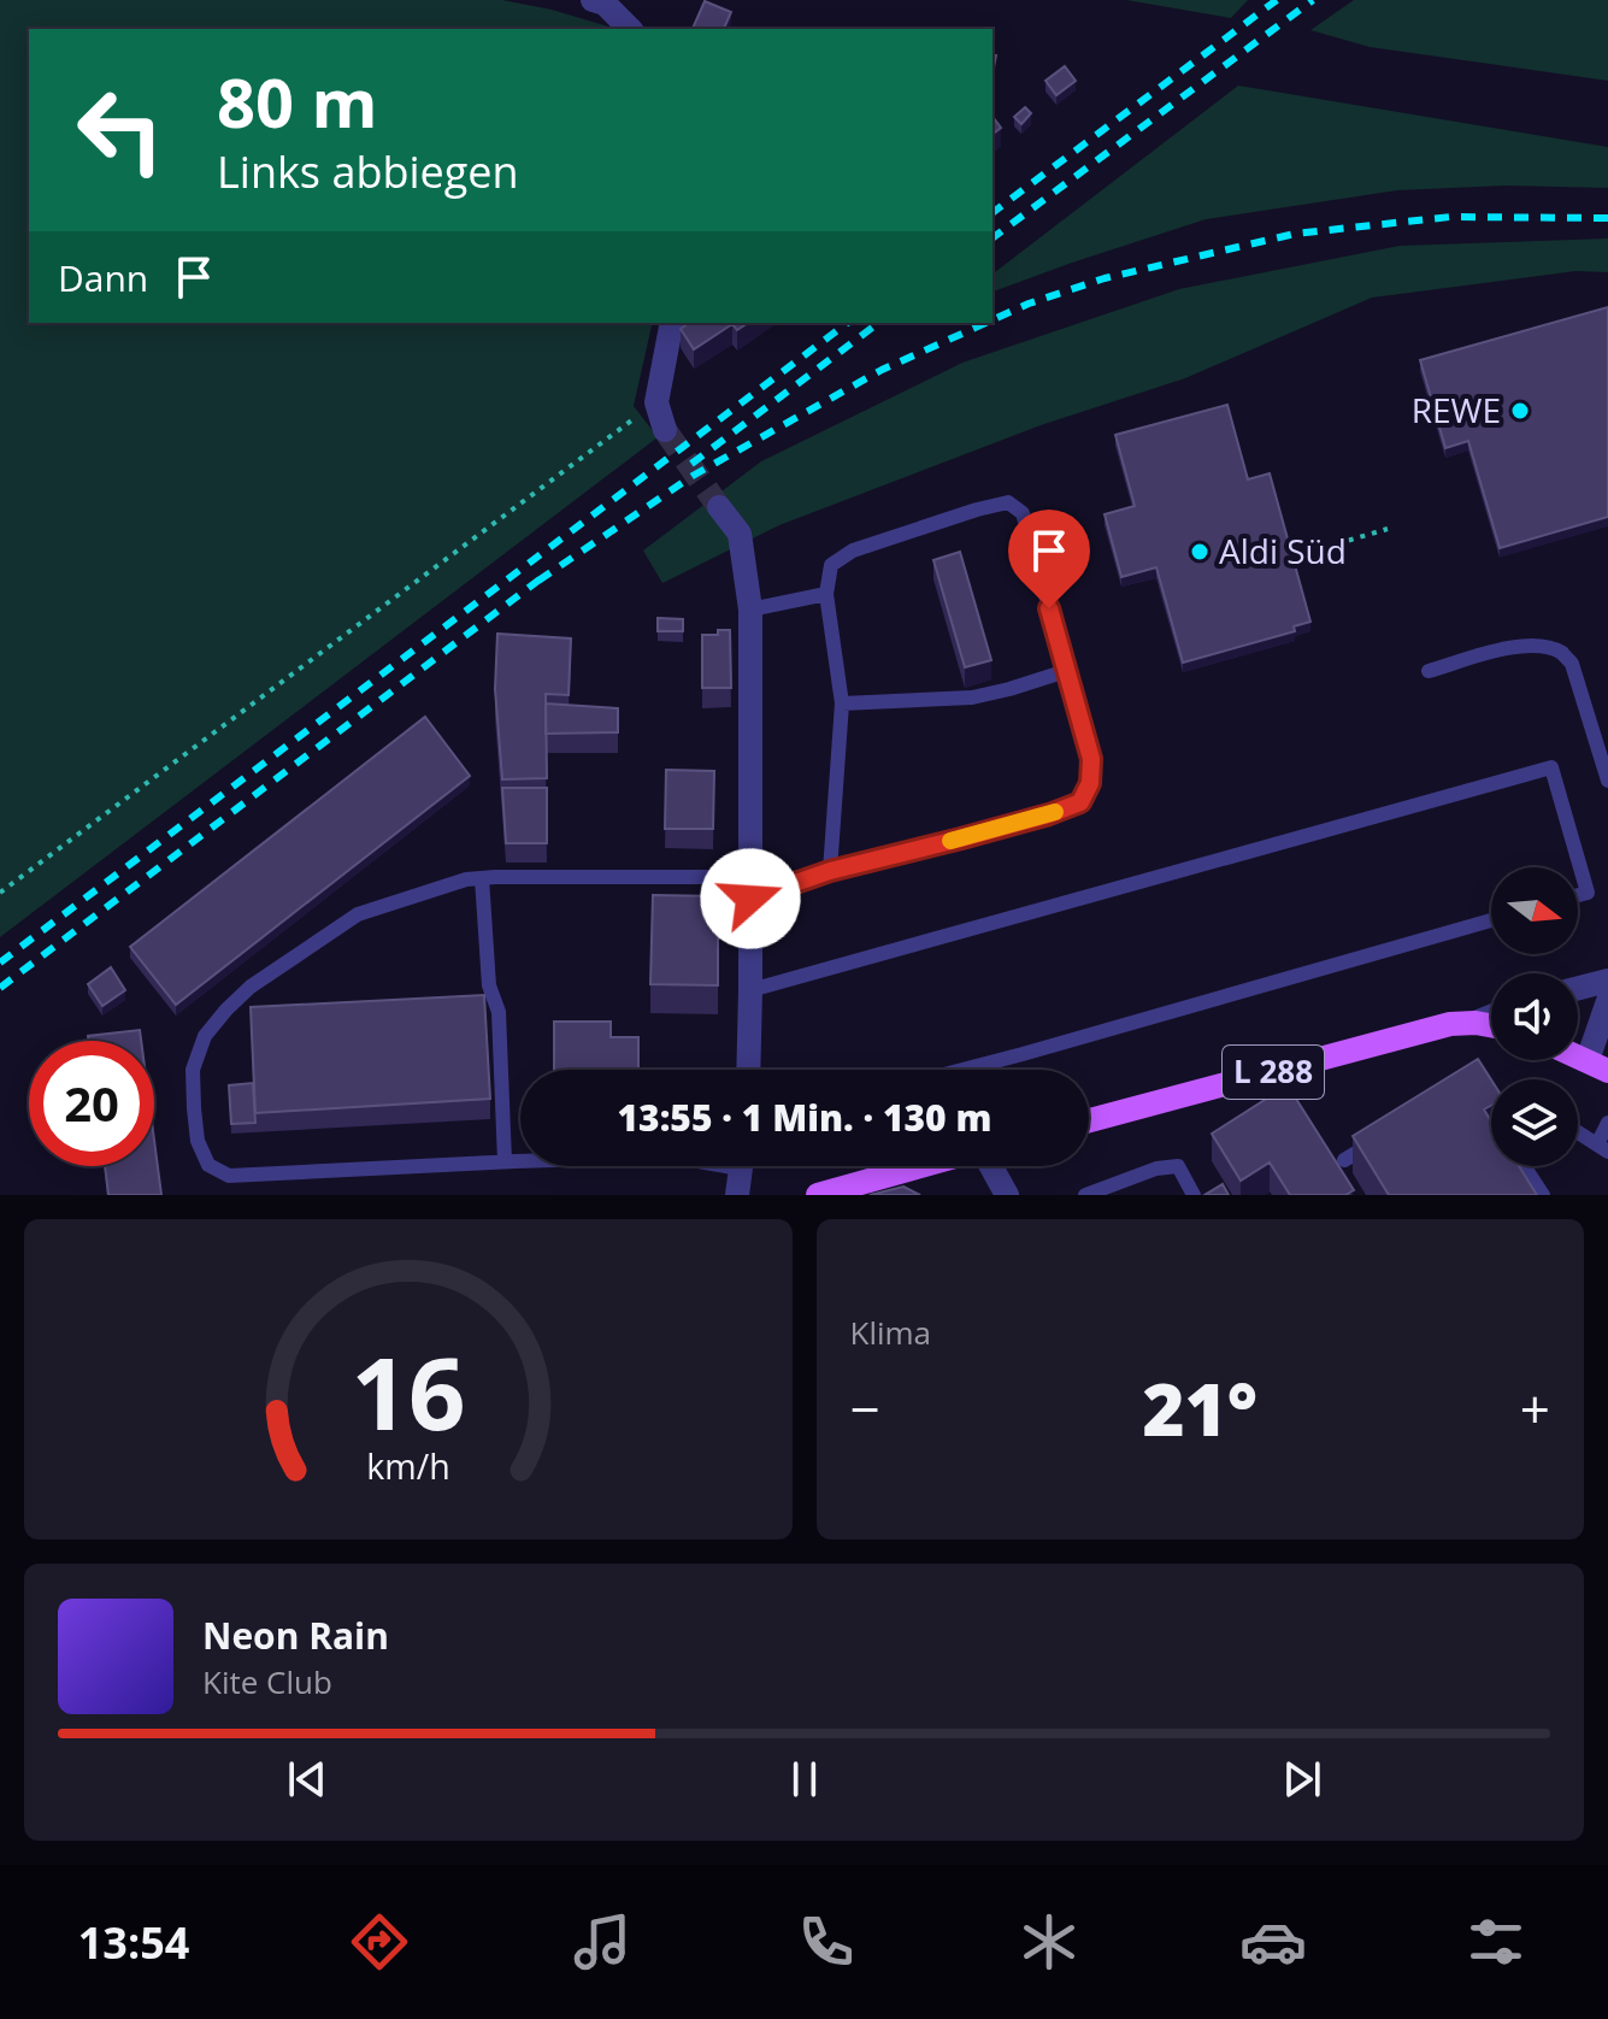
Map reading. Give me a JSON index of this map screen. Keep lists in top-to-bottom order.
{
  "streets": {
    "main road": ["L 288"]
  },
  "places": ["REWE", "Aldi Süd"],
  "north": "right",
  "page": {
    "turn": ["80 m", "Links abbiegen"],
    "then": "Dann",
    "limit": "20",
    "trip": "13:55 · 1 Min. · 130 m",
    "tile": "Klima",
    "heat": ["−", "21°", "+"],
    "song": ["Neon Rain", "Kite Club"],
    "tabs": "13:54",
    "gauge": ["16", "km/h"]
  }
}
